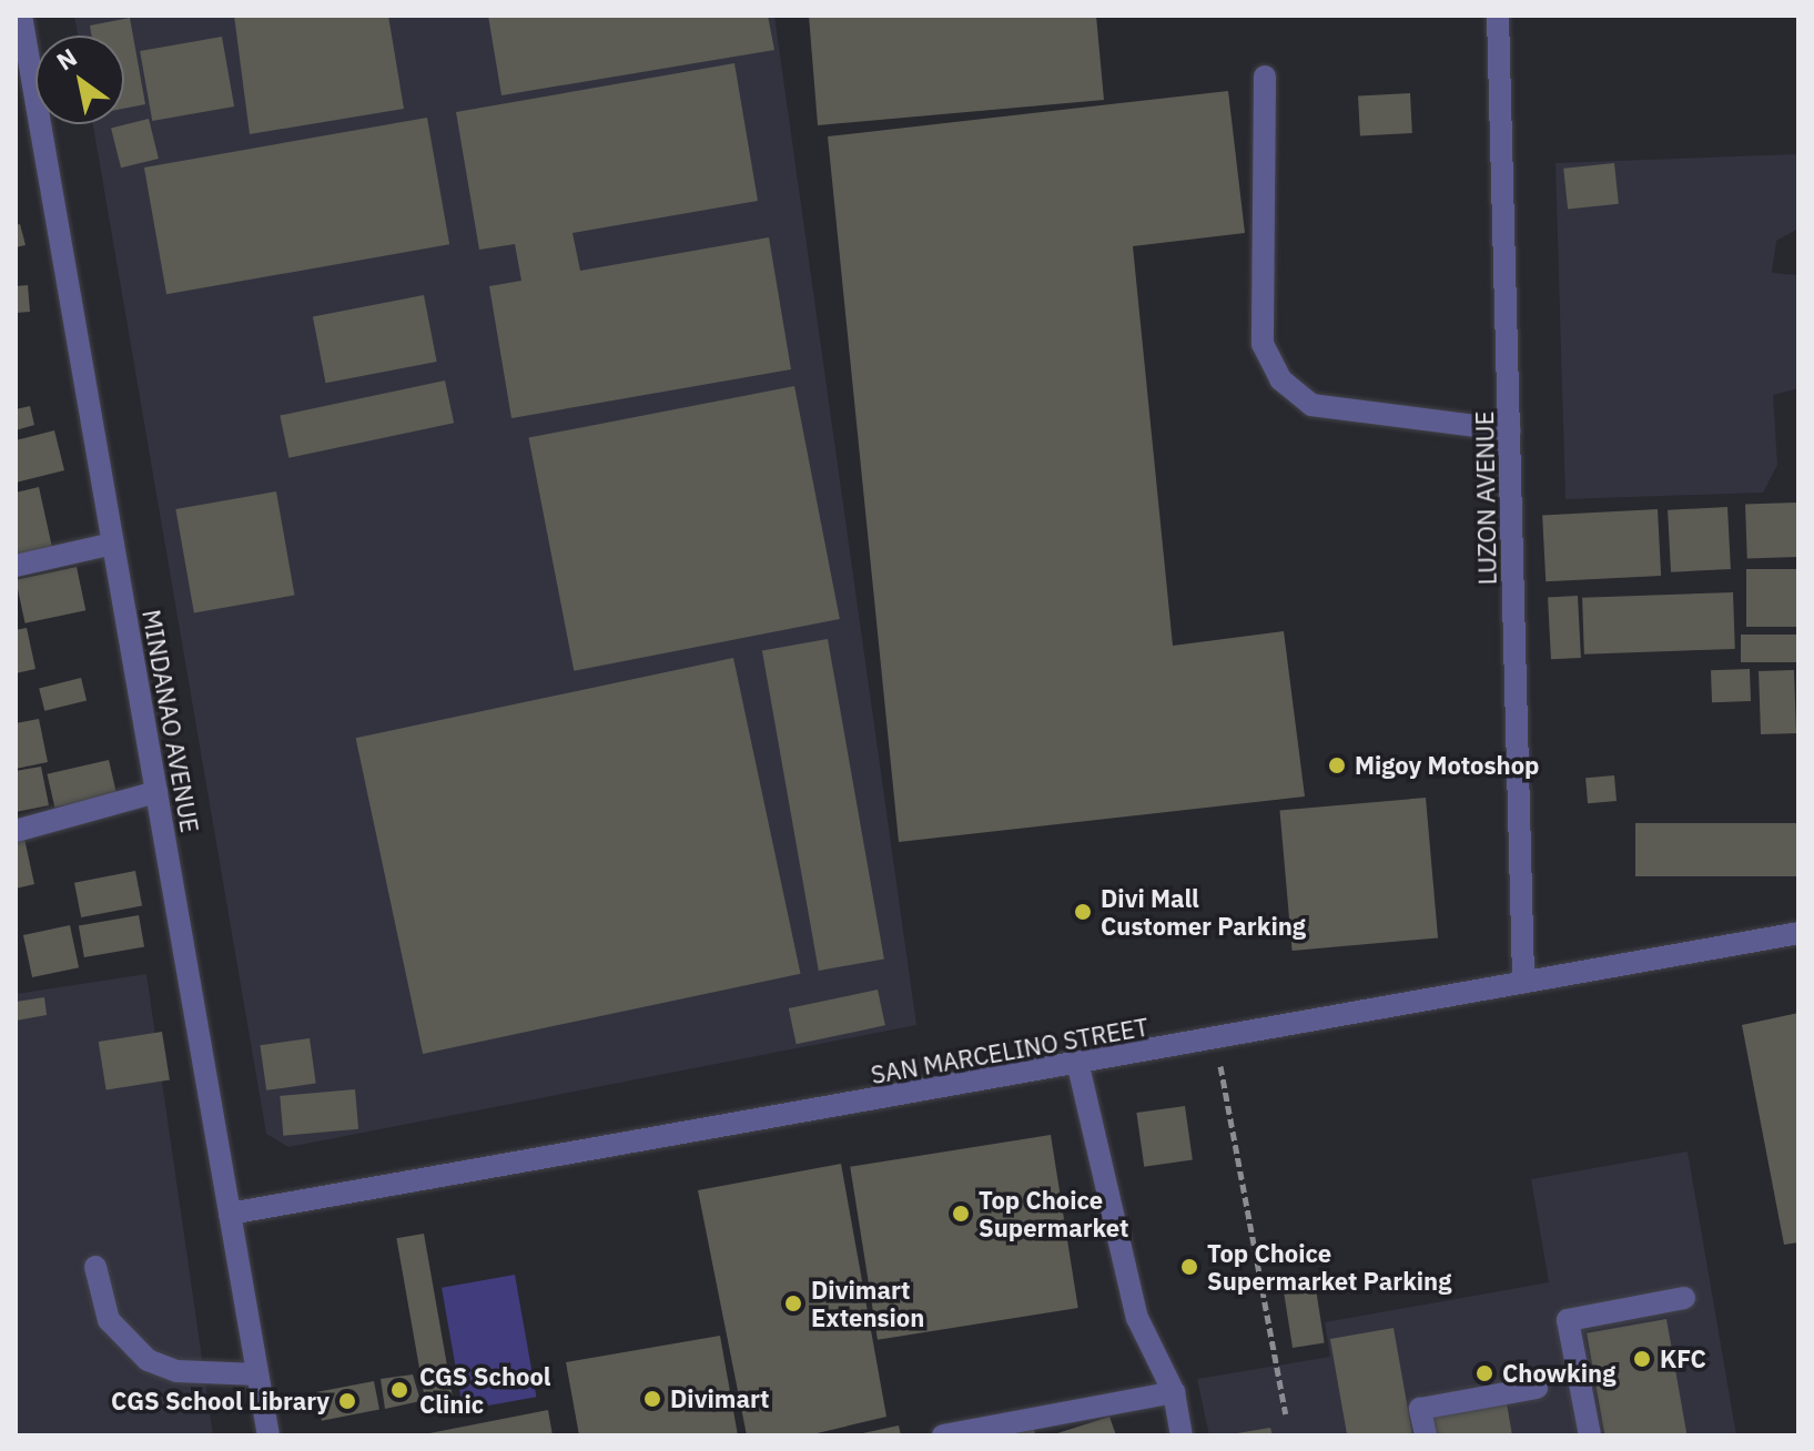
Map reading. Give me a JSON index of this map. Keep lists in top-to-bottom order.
{
  "streets": {
    "street": ["LUZON AVENUE", "MINDANAO AVENUE", "SAN MARCELINO STREET"]
  },
  "crossings": [
    ["LUZON AVENUE", "SAN MARCELINO STREET"],
    ["MINDANAO AVENUE", "SAN MARCELINO STREET"]
  ],
  "places": [
    "Migoy Motoshop",
    "Divi Mall Customer Parking",
    "Top Choice Supermarket",
    "Top Choice Supermarket Parking",
    "Divimart Extension",
    "KFC",
    "Chowking",
    "CGS School Clinic",
    "Divimart",
    "CGS School Library"
  ],
  "north": "top left"
}
